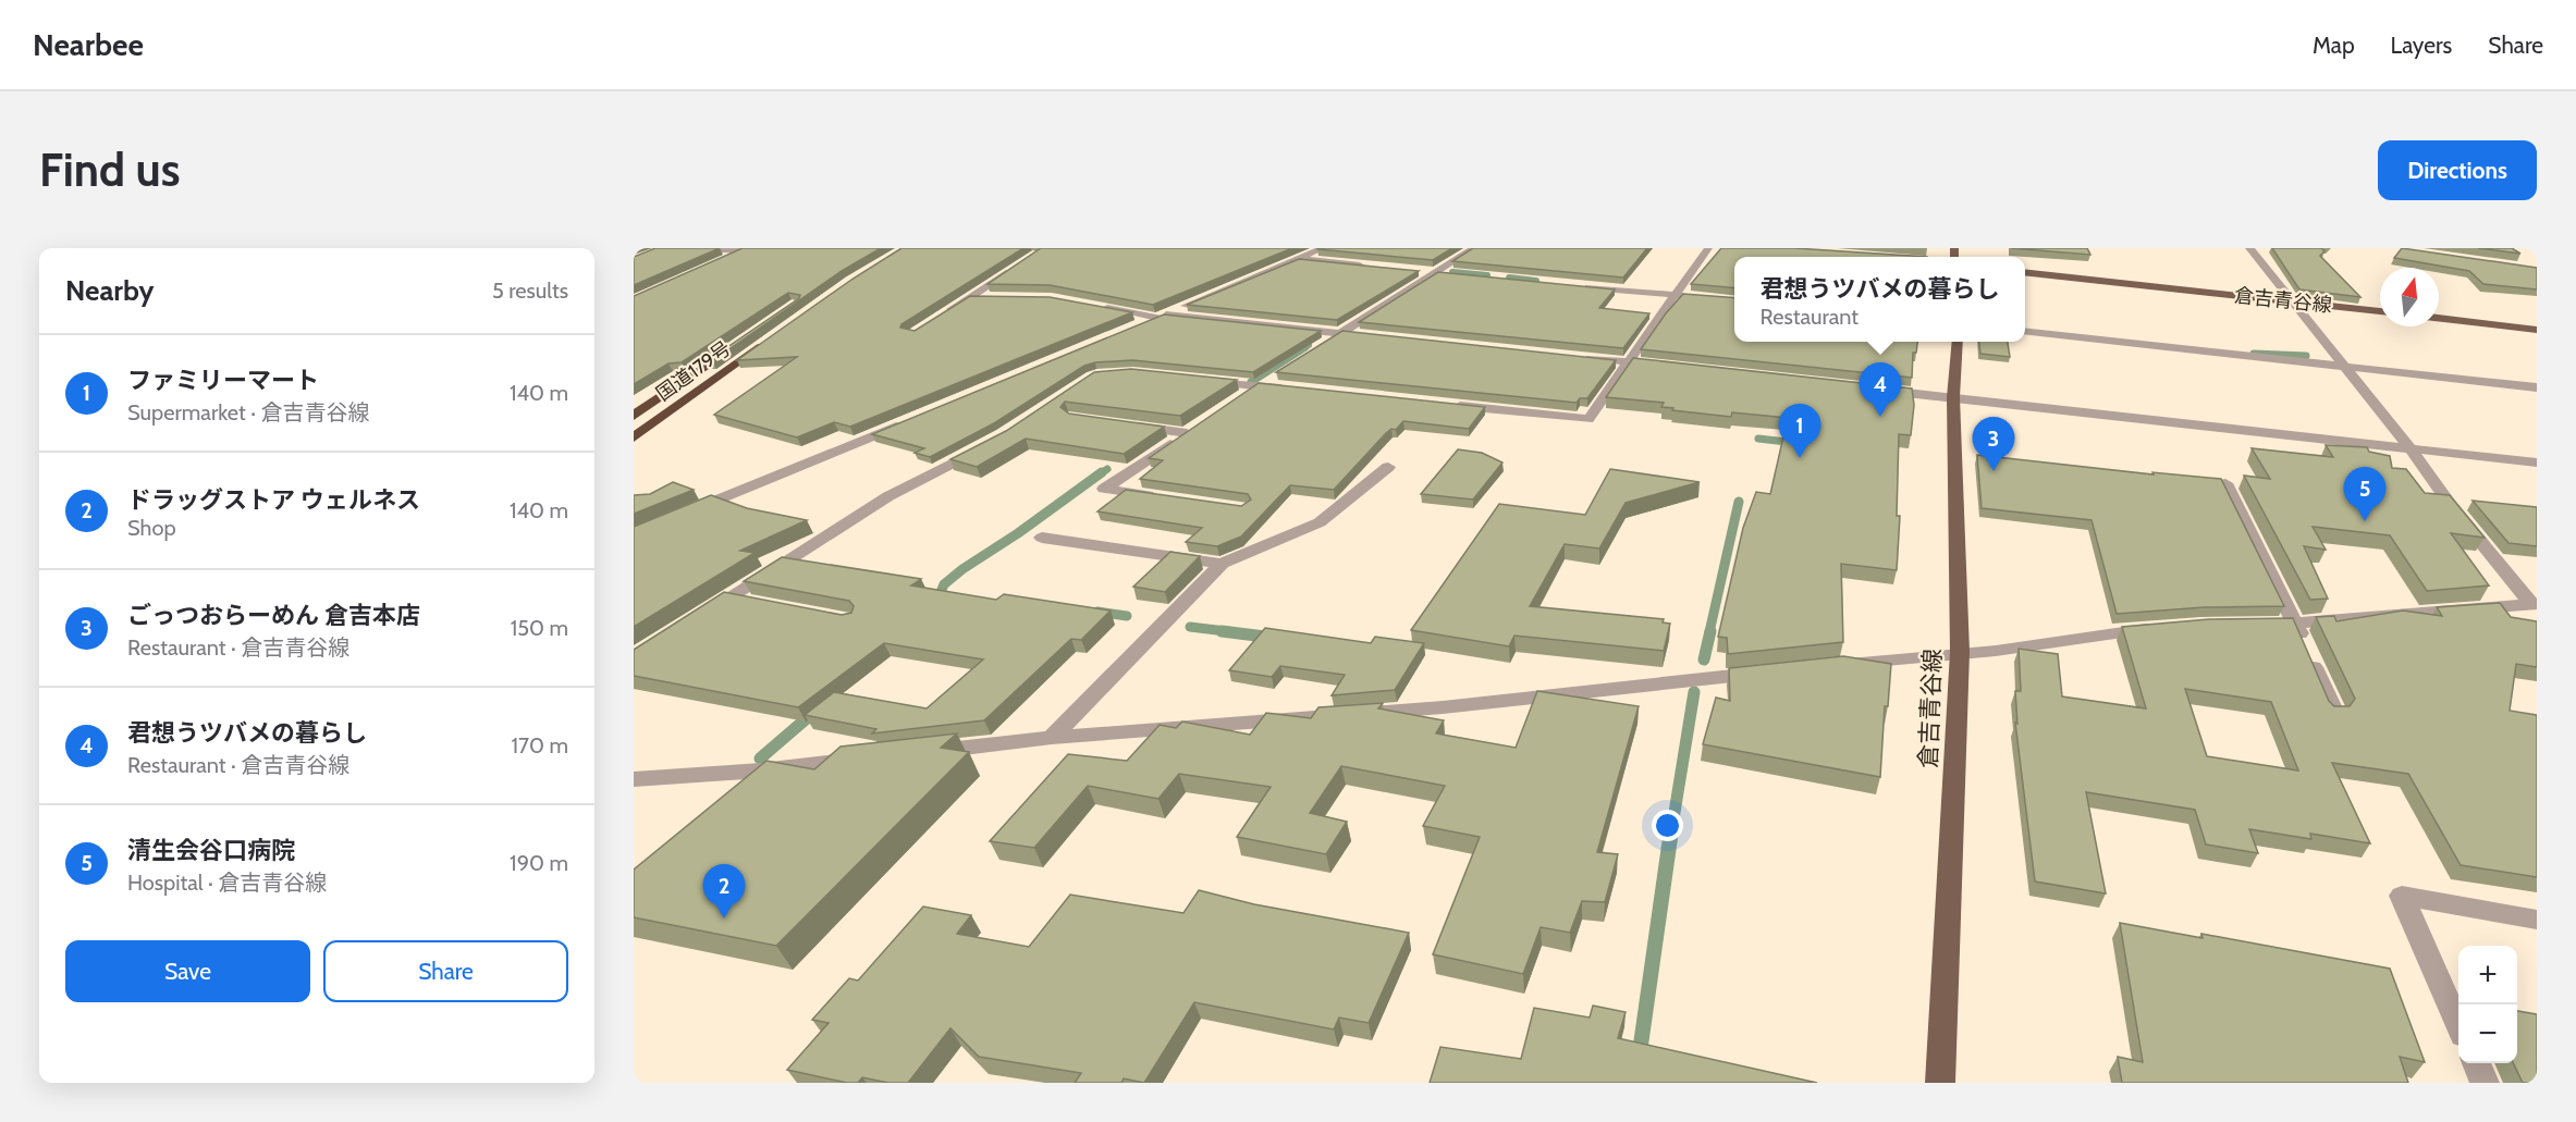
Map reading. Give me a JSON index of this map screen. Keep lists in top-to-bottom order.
{
  "streets": {
    "highway": ["国道179号"],
    "main road": ["倉吉青谷線"]
  },
  "north": "top",
  "page": {
    "header": "Nearbee",
    "nav": ["Map", "Layers", "Share"],
    "buttons": [
      "Directions",
      ["Save", "Share"]
    ],
    "title": "Find us",
    "heading": ["Nearby", "5 results"],
    "popup": ["君想うツバメの暮らし", "Restaurant"],
    "list": [
      {
        "mark": "1",
        "name": "ファミリーマート",
        "note": "Supermarket · 倉吉青谷線",
        "value": "140 m"
      },
      {
        "mark": "2",
        "name": "ドラッグストア ウェルネス",
        "note": "Shop",
        "value": "140 m"
      },
      {
        "mark": "3",
        "name": "ごっつおらーめん 倉吉本店",
        "note": "Restaurant · 倉吉青谷線",
        "value": "150 m"
      },
      {
        "mark": "4",
        "name": "君想うツバメの暮らし",
        "note": "Restaurant · 倉吉青谷線",
        "value": "170 m"
      },
      {
        "mark": "5",
        "name": "清生会谷口病院",
        "note": "Hospital · 倉吉青谷線",
        "value": "190 m"
      }
    ],
    "pins": [
      "4",
      "1",
      "3",
      "5",
      "2"
    ],
    "map_buttons": ["+", "−"]
  }
}
